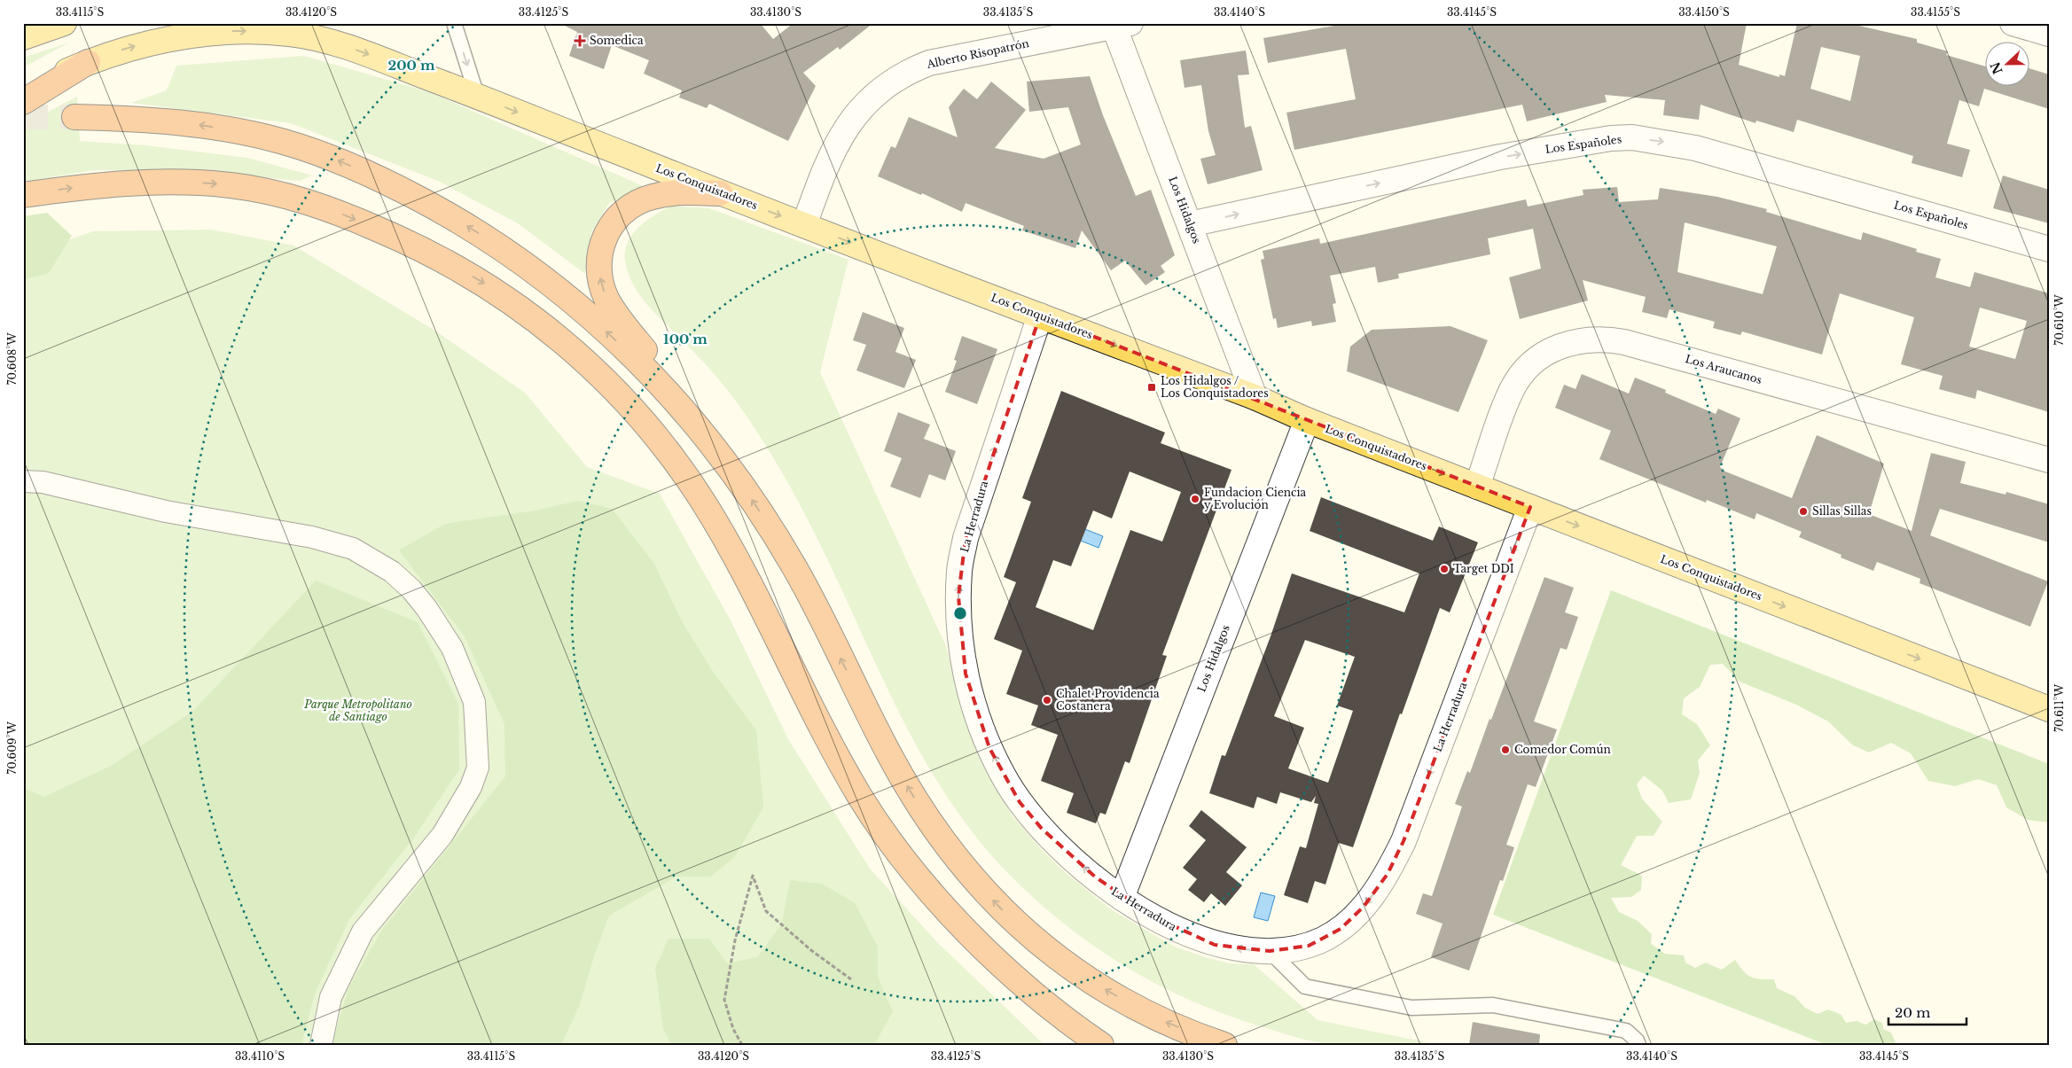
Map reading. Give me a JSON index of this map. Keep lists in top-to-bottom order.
{
  "streets": {
    "main road": ["Los Conquistadores"],
    "street": [
      "Alberto Risopatrón",
      "Los Españoles",
      "Los Hidalgos",
      "Los Araucanos",
      "La Herradura"
    ]
  },
  "crossings": [
    ["Alberto Risopatrón", "Los Conquistadores"],
    ["Alberto Risopatrón", "Los Hidalgos"],
    ["Los Españoles", "Los Hidalgos"],
    ["Los Conquistadores", "Los Hidalgos"],
    ["Los Conquistadores", "Los Araucanos"],
    ["Los Conquistadores", "La Herradura"],
    ["Los Hidalgos", "La Herradura"]
  ],
  "one_way": ["Los Españoles", "Los Conquistadores"],
  "parks": ["Parque Metropolitano de Santiago"],
  "places": {
    "health": ["Somedica"],
    "transit": ["Los Hidalgos / Los Conquistadores"],
    "other": [
      "Fundacion Ciencia y Evolución",
      "Sillas Sillas",
      "Target DDI",
      "Chalet Providencia Costanera",
      "Comedor Común"
    ]
  },
  "scale_bar": "20 m",
  "north": "left",
  "coordinates": [
    "33.4115°S",
    "33.4120°S",
    "33.4125°S",
    "33.4130°S",
    "33.4135°S",
    "33.4140°S",
    "33.4145°S",
    "33.4150°S",
    "33.4155°S",
    "70.610°W",
    "70.608°W",
    "70.611°W",
    "70.609°W",
    "33.4110°S"
  ],
  "rings": ["200 m", "100 m"]
}
